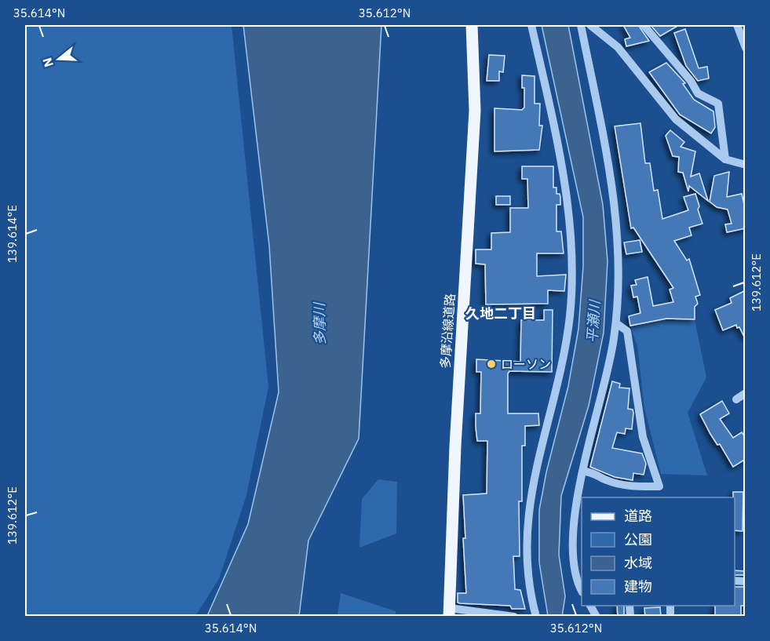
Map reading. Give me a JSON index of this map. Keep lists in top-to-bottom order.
{
  "streets": {
    "main road": ["多摩沿線道路"]
  },
  "districts": ["久地二丁目"],
  "water": ["平瀬川", "多摩川"],
  "places": ["ローソン"],
  "legend": [
    "道路",
    "公園",
    "水域",
    "建物"
  ],
  "north": "left",
  "coordinates": [
    "35.614°N",
    "35.612°N",
    "139.614°E",
    "139.612°E"
  ]
}
